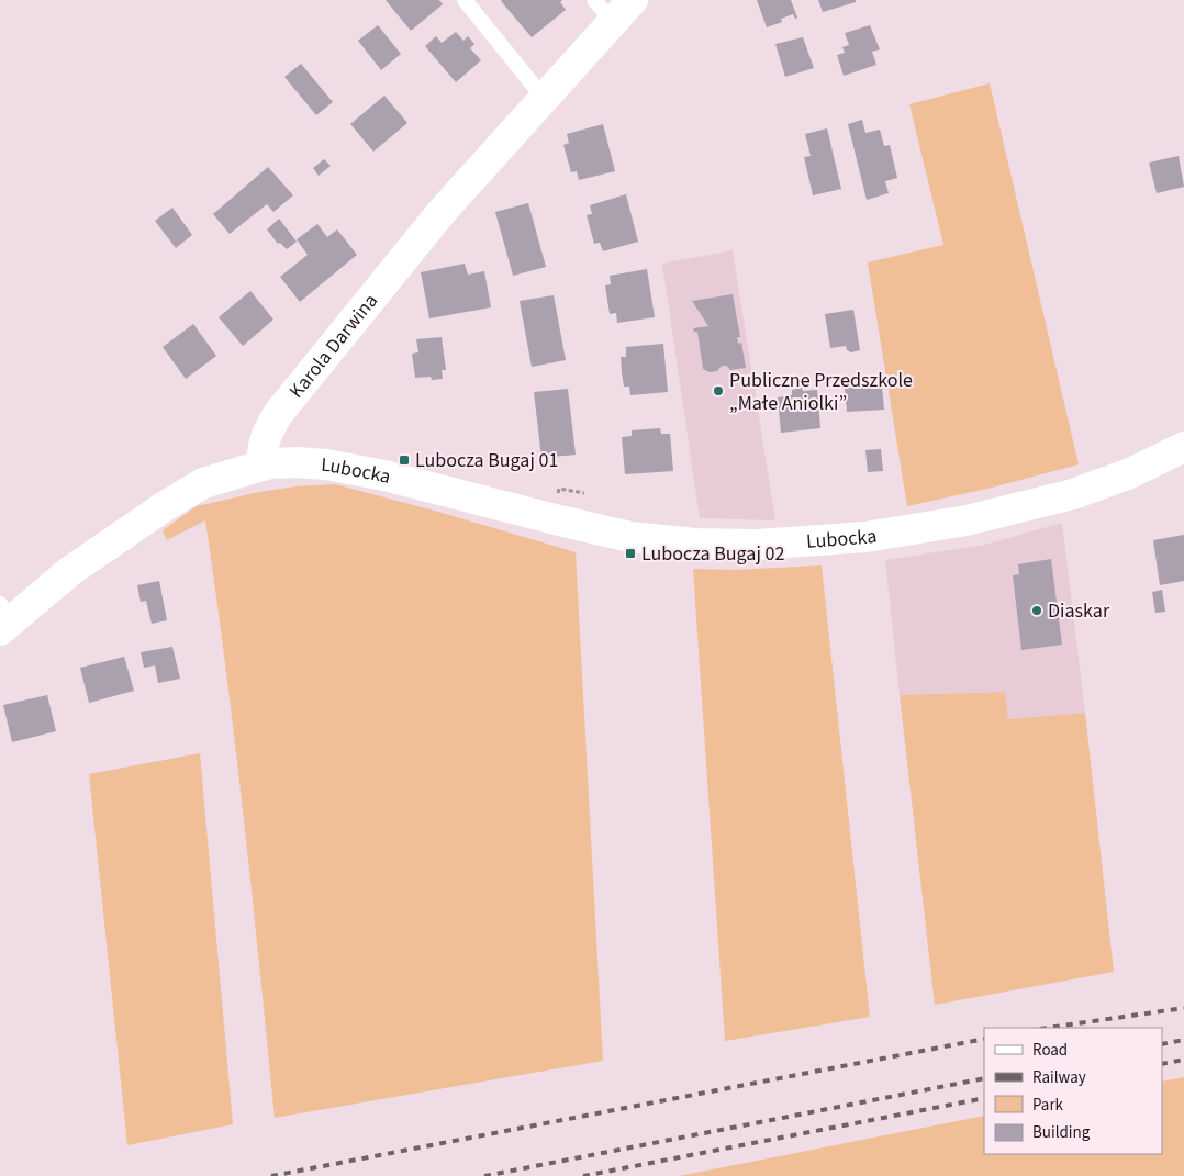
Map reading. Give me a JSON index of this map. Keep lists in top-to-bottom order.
{
  "streets": {
    "street": ["Karola Darwina", "Lubocka"]
  },
  "crossings": [
    ["Karola Darwina", "Lubocka"]
  ],
  "places": {
    "other": ["Publiczne Przedszkole „Małe Aniolki”", "Diaskar"],
    "transit": ["Lubocza Bugaj 01", "Lubocza Bugaj 02"]
  },
  "legend": [
    "Road",
    "Railway",
    "Park",
    "Building"
  ]
}
